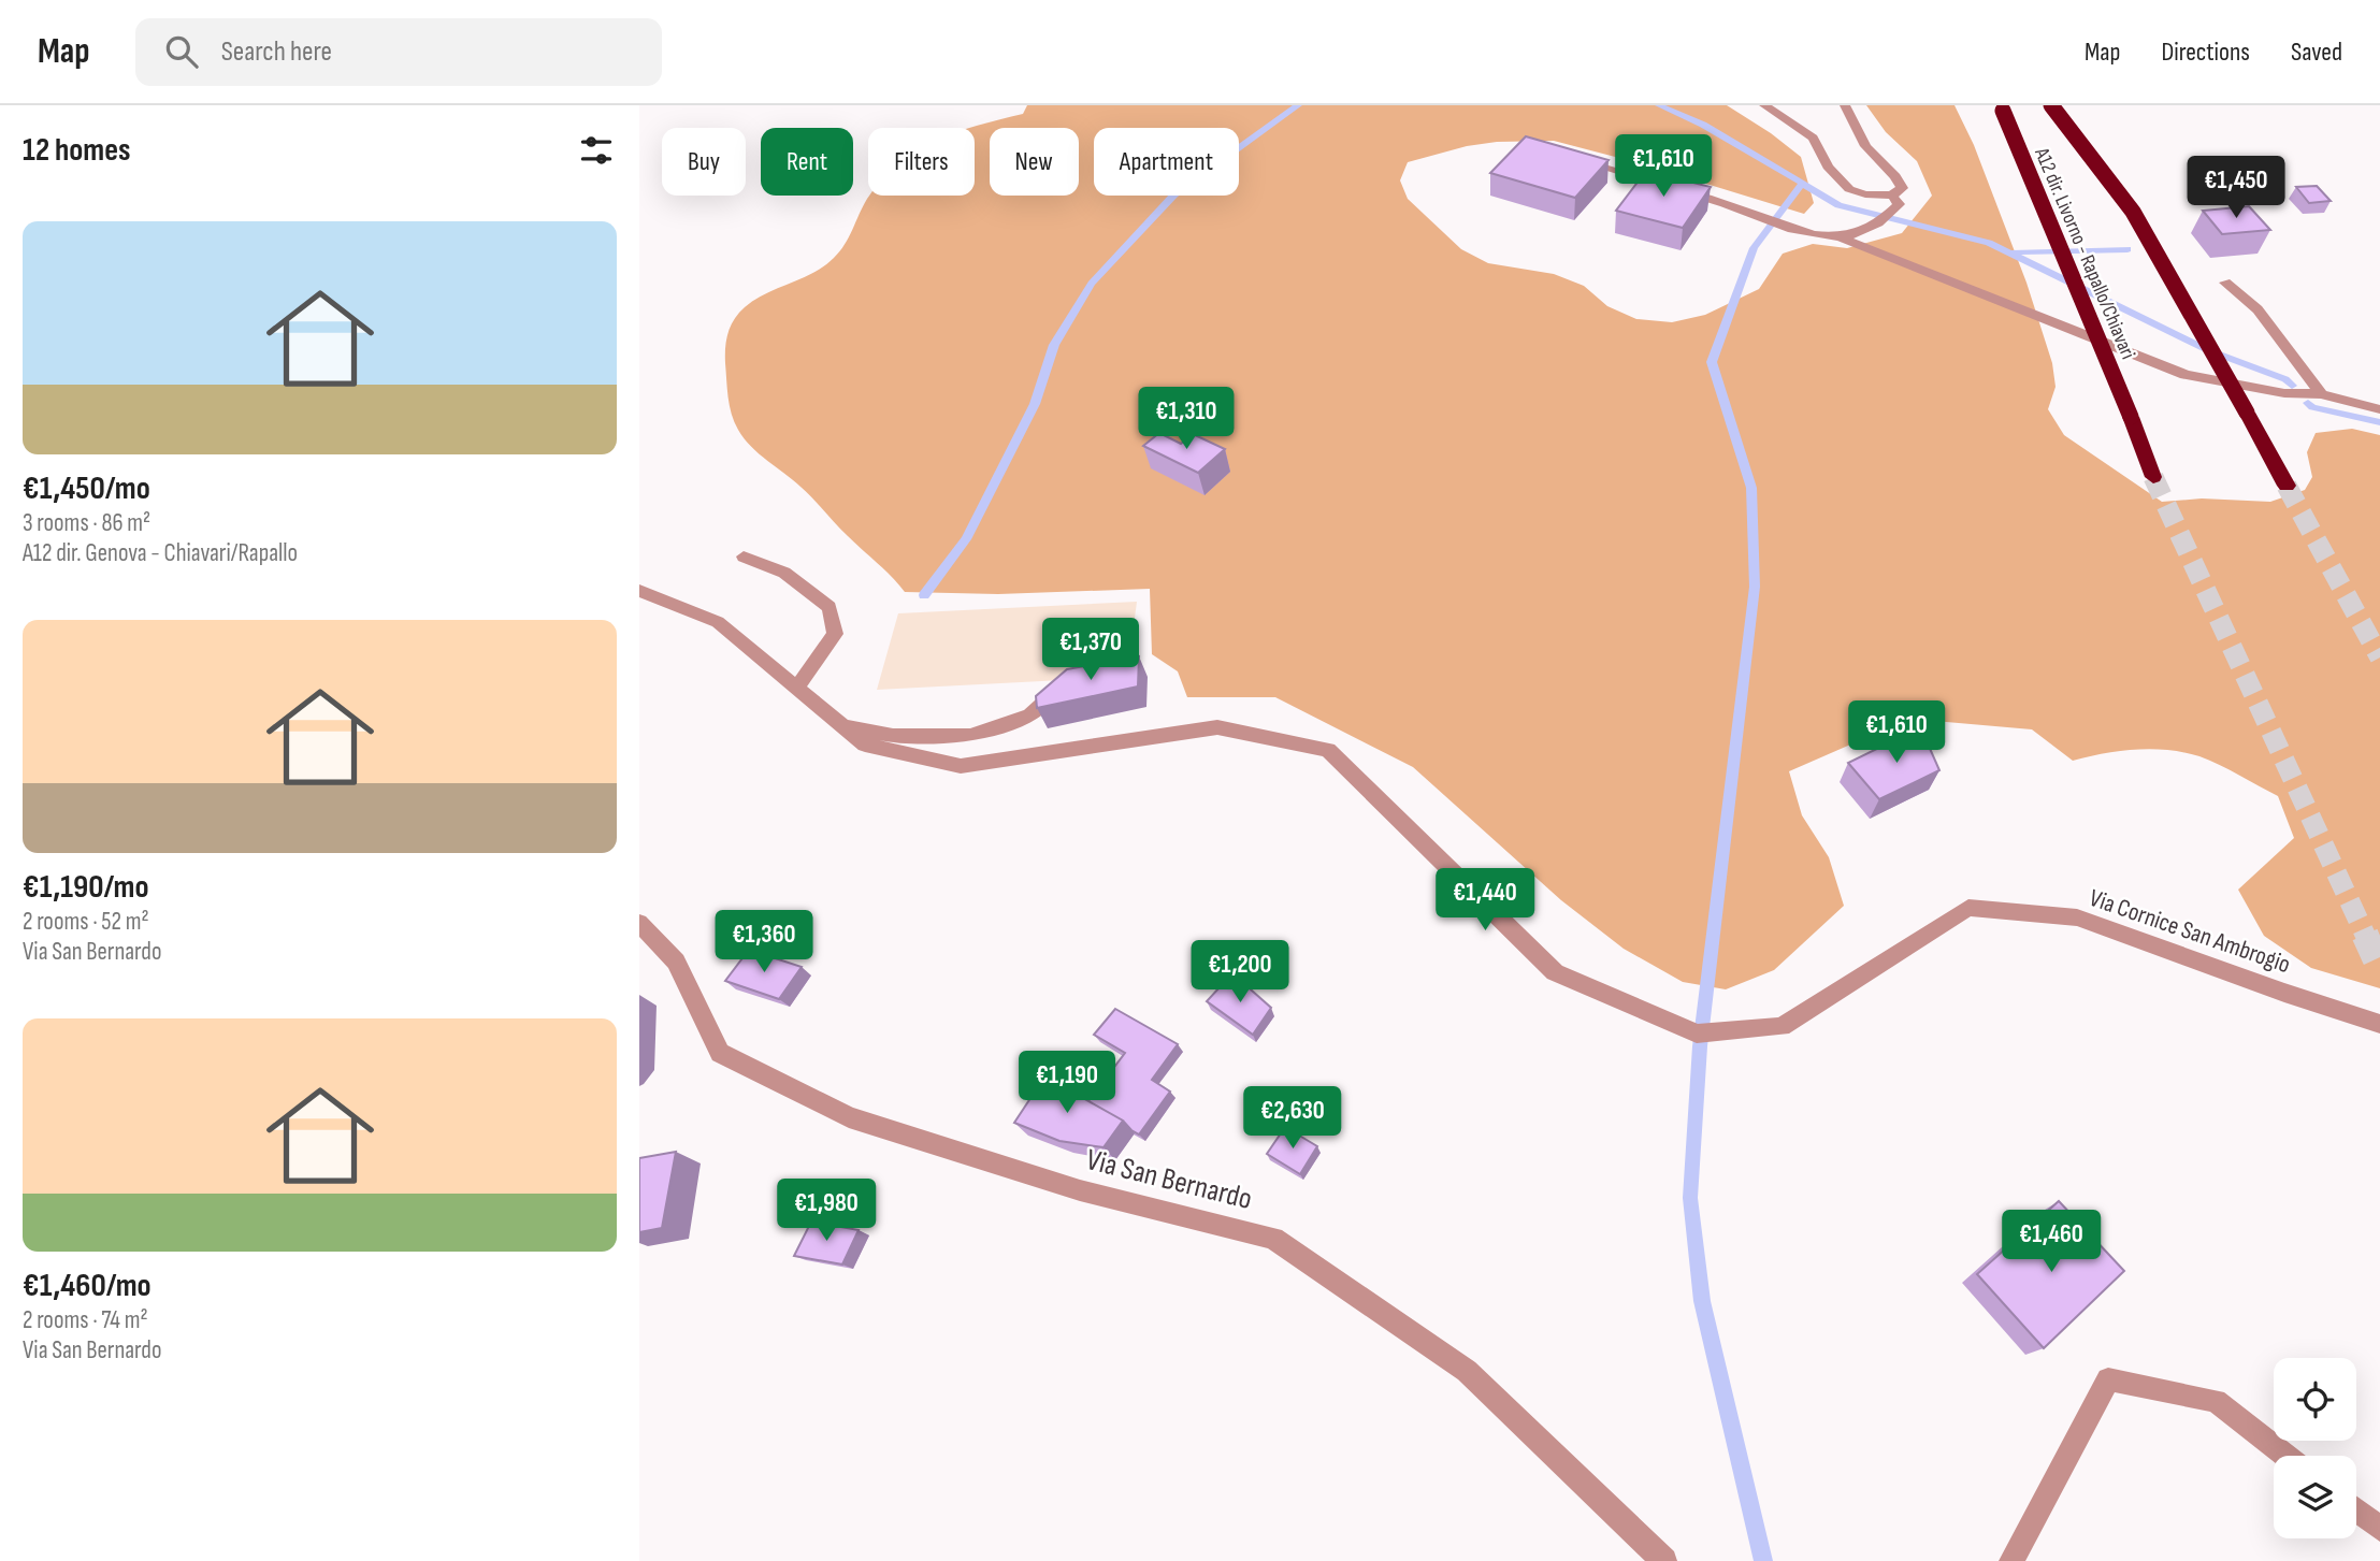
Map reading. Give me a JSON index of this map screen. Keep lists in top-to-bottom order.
{
  "streets": {
    "highway": ["A12 dir. Livorno - Rapallo/Chiavari"],
    "street": ["Via Cornice San Ambrogio", "Via San Bernardo"]
  },
  "page": {
    "header": "Map",
    "search": "Search here",
    "nav": ["Map", "Directions", "Saved"],
    "heading": "12 homes",
    "chip": [
      "Buy",
      "Rent",
      "Filters",
      "New",
      "Apartment"
    ],
    "price": [
      "€1,610",
      "€1,450",
      "€1,310",
      "€1,370",
      "€1,610",
      "€1,440",
      "€1,360",
      "€1,200",
      "€1,190",
      "€2,630",
      "€1,980",
      "€1,460"
    ],
    "list": [
      {
        "name": "€1,450/mo",
        "note": "3 rooms · 86 m² · A12 dir. Genova - Chiavari/Rapallo"
      },
      {
        "name": "€1,190/mo",
        "note": "2 rooms · 52 m² · Via San Bernardo"
      },
      {
        "name": "€1,460/mo",
        "note": "2 rooms · 74 m² · Via San Bernardo"
      }
    ]
  }
}
